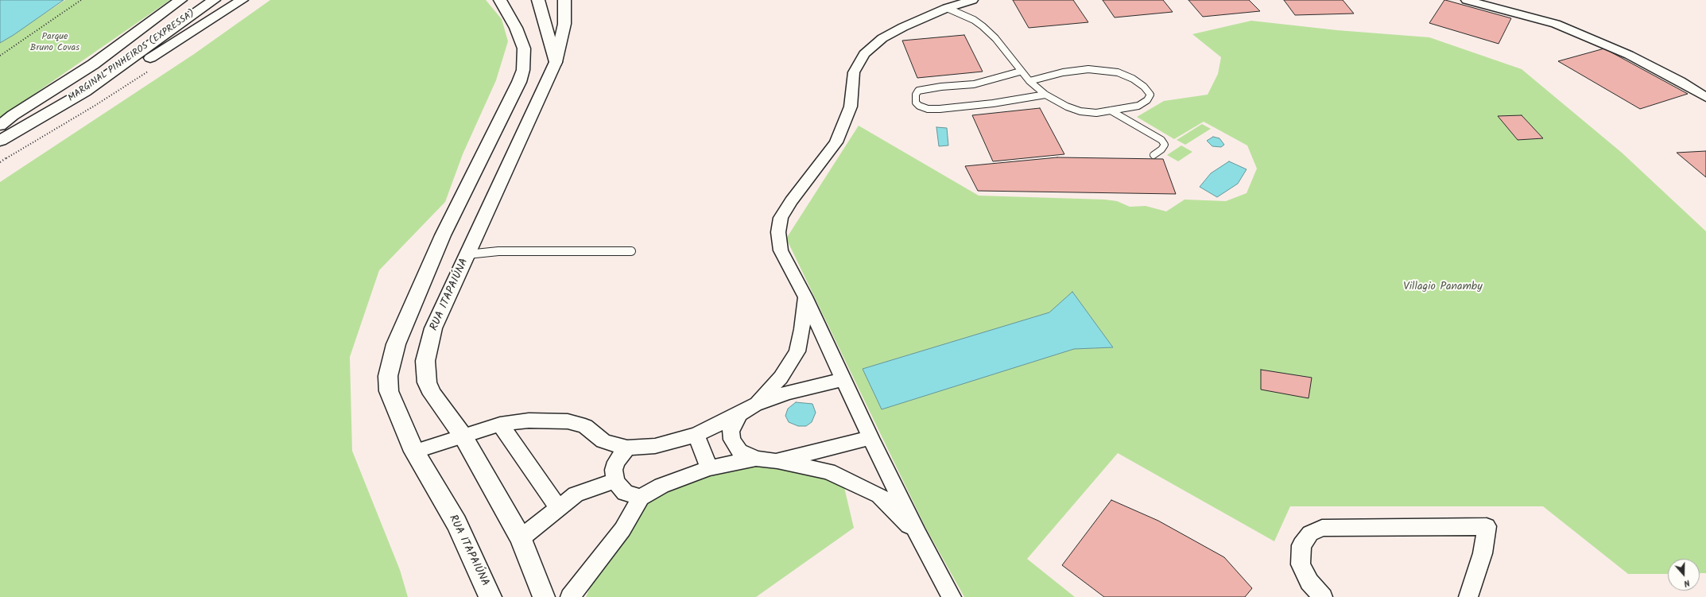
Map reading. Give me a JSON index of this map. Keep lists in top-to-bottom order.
{
  "streets": {
    "main road": ["MARGINAL PINHEIROS (EXPRESSA)", "RUA ITAPAIÚNA"]
  },
  "parks": ["Parque Bruno Covas", "Villagio Panamby"],
  "north": "bottom"
}
